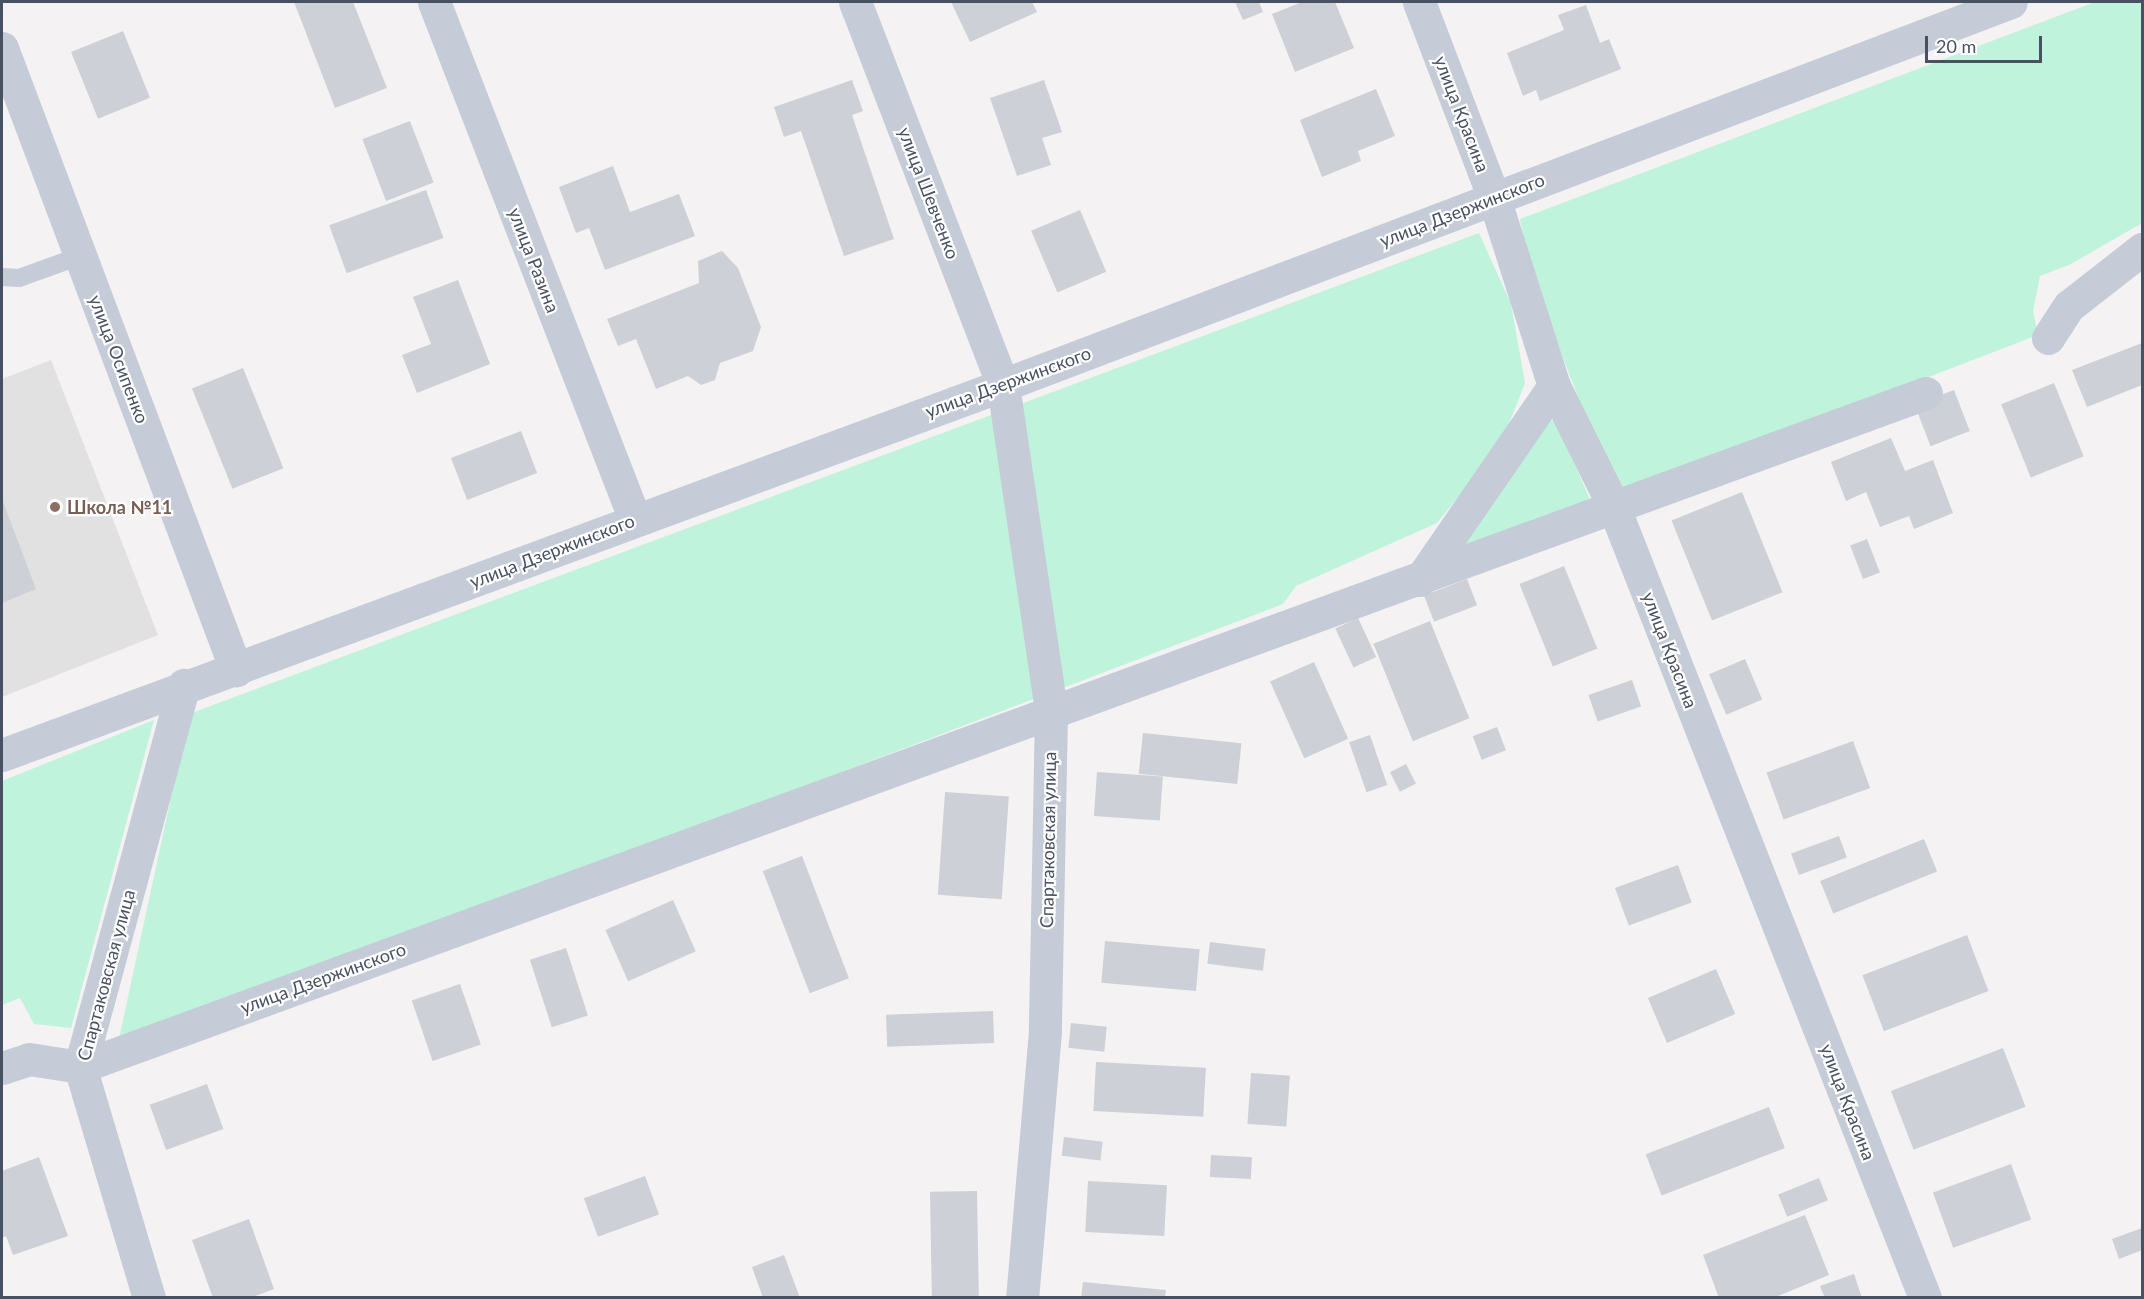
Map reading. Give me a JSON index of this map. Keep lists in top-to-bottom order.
{
  "streets": {
    "street": [
      "улица Красина",
      "улица Шевченко",
      "улица Дзержинского",
      "улица Разина",
      "улица Осипенко",
      "Спартаковская улица"
    ]
  },
  "crossings": [
    ["улица Красина", "улица Дзержинского"],
    ["улица Шевченко", "улица Дзержинского"],
    ["улица Шевченко", "Спартаковская улица"],
    ["улица Дзержинского", "улица Разина"],
    ["улица Дзержинского", "улица Осипенко"],
    ["улица Дзержинского", "Спартаковская улица"]
  ],
  "places": ["Школа №11"],
  "scale_bar": "20 m"
}
